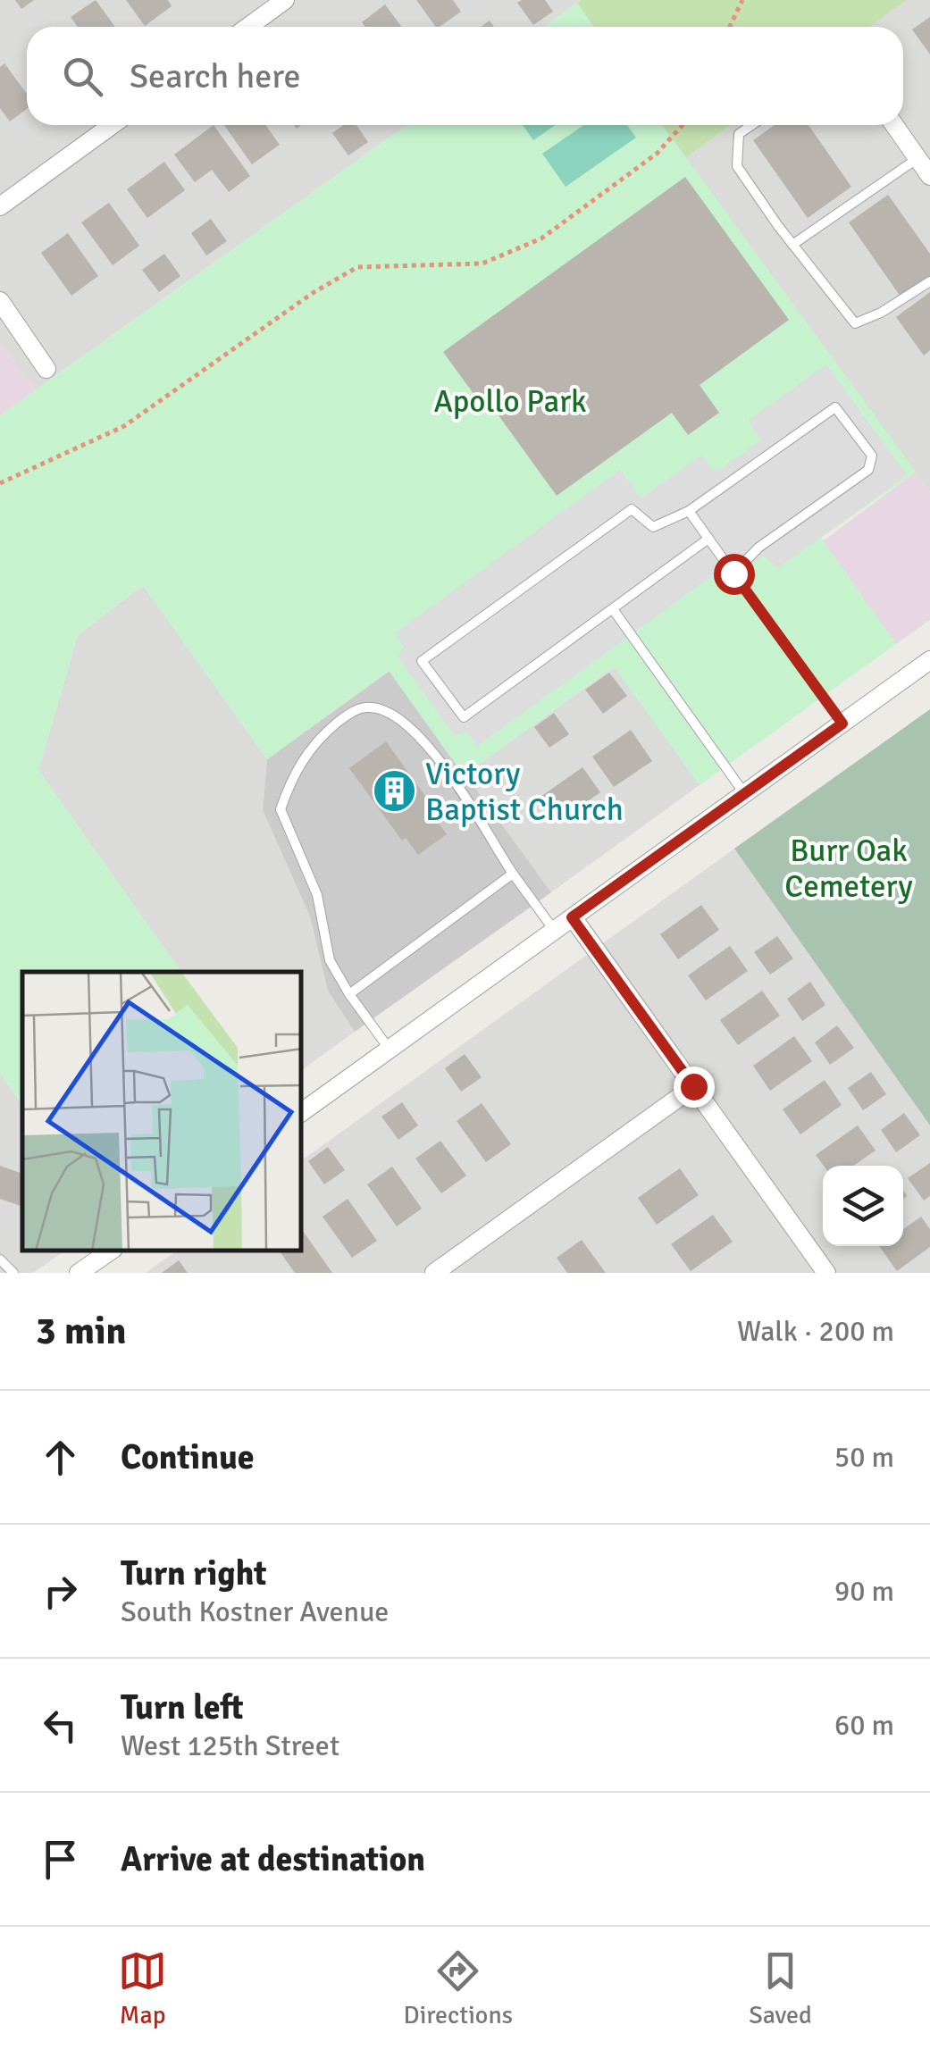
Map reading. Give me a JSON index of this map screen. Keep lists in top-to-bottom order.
{
  "parks": ["Apollo Park", "Burr Oak Cemetery"],
  "places": {
    "building": ["Victory Baptist Church"]
  },
  "page": {
    "search": "Search here",
    "heading": ["3 min", "Walk · 200 m"],
    "list": [
      ["Continue", "50 m"],
      ["Turn right", "South Kostner Avenue", "90 m"],
      ["Turn left", "West 125th Street", "60 m"],
      "Arrive at destination"
    ],
    "nav": ["Map", "Directions", "Saved"]
  }
}
